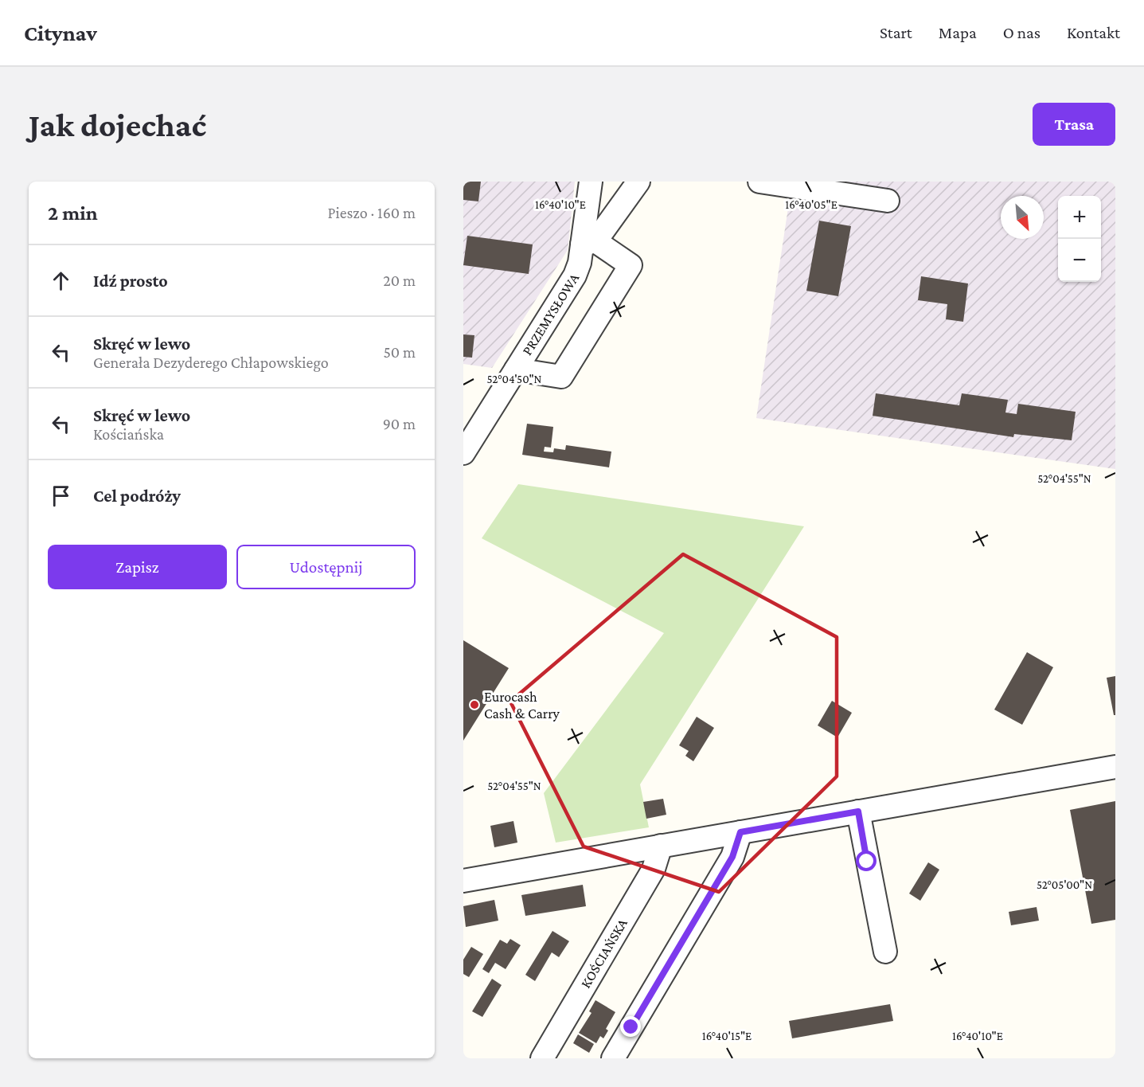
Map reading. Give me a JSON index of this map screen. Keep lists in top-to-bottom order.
{
  "streets": {
    "street": ["PRZEMYSŁOWA", "KOŚCIAŃSKA"]
  },
  "places": ["Eurocash Cash & Carry"],
  "north": "bottom right",
  "page": {
    "header": "Citynav",
    "nav": [
      "Start",
      "Mapa",
      "O nas",
      "Kontakt"
    ],
    "buttons": [
      "Trasa",
      ["Zapisz", "Udostępnij"]
    ],
    "title": "Jak dojechać",
    "heading": ["2 min", "Pieszo · 160 m"],
    "map_buttons": ["+", "−"],
    "list": [
      ["Idź prosto", "20 m"],
      ["Skręć w lewo", "Generała Dezyderego Chłapowskiego", "50 m"],
      ["Skręć w lewo", "Kościańska", "90 m"],
      "Cel podróży"
    ]
  },
  "coordinates": [
    "16°40'10\"E",
    "16°40'05\"E",
    "52°04'50\"N",
    "52°04'55\"N",
    "52°05'00\"N",
    "16°40'15\"E"
  ]
}
